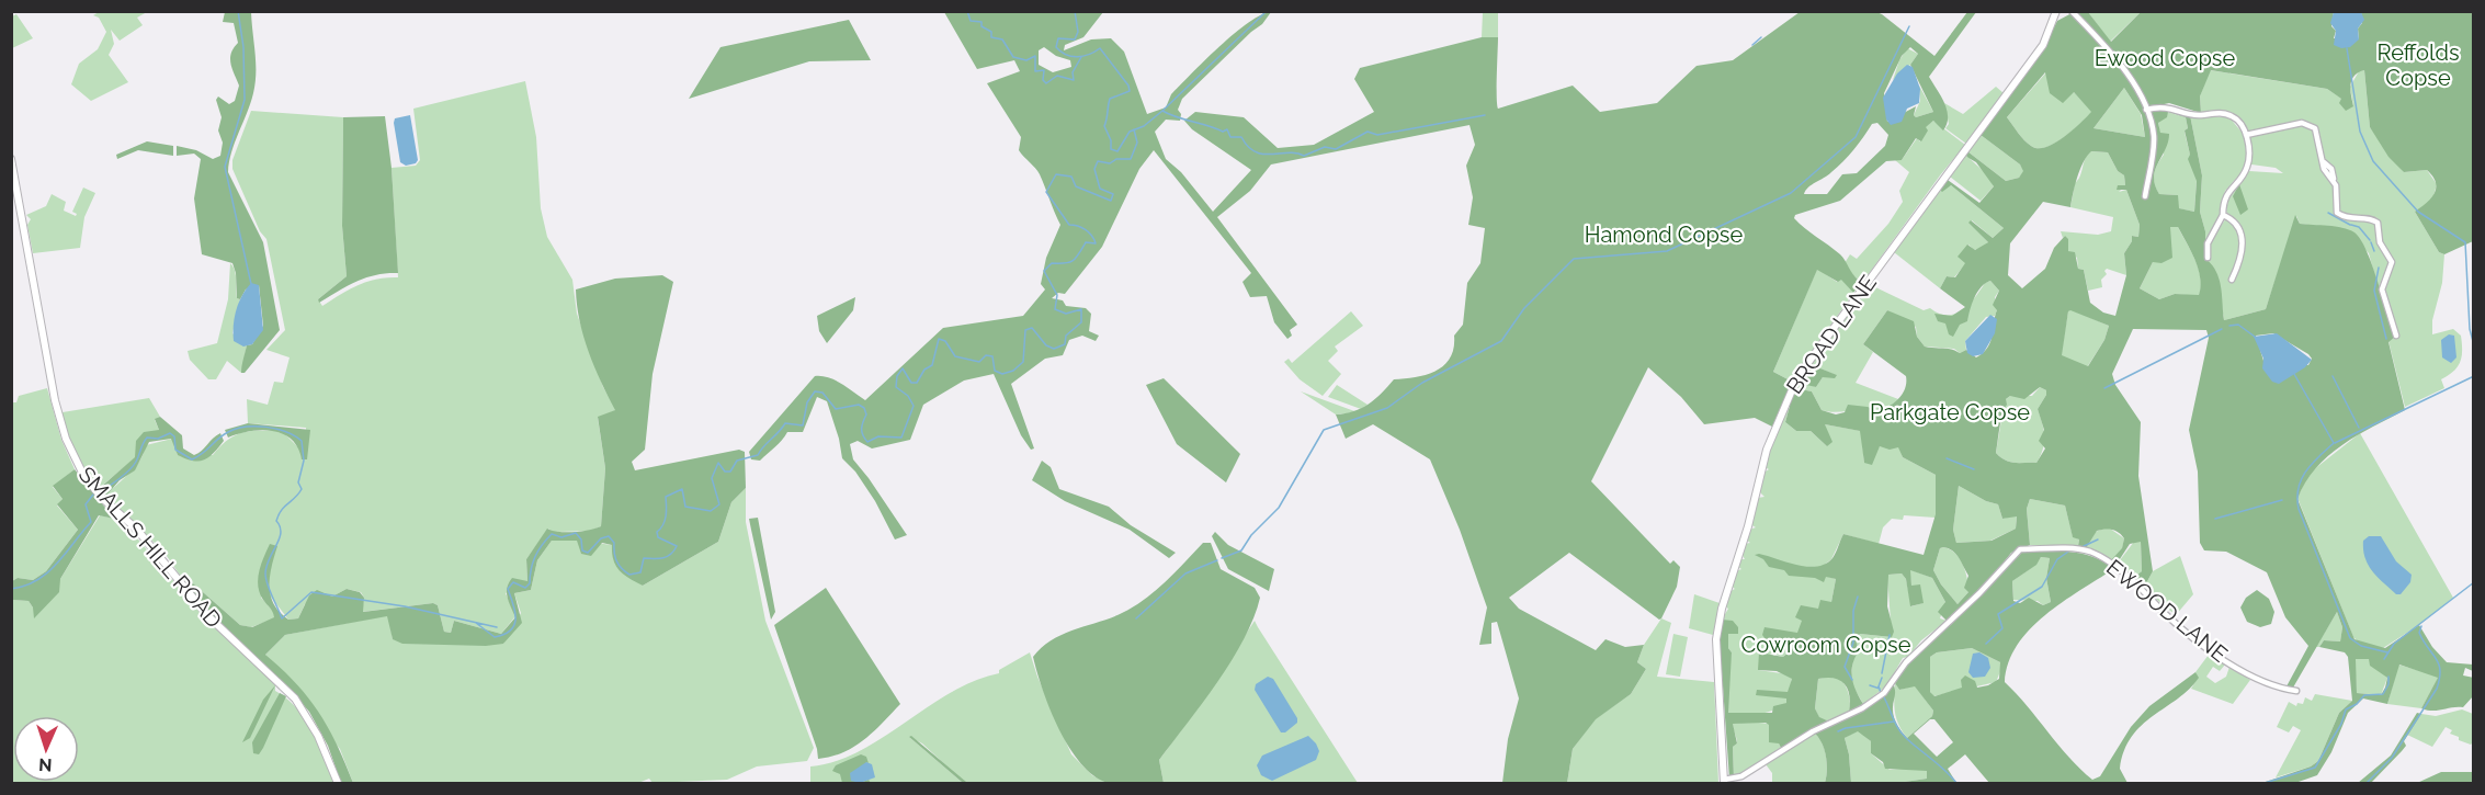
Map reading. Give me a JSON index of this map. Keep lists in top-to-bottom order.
{
  "streets": {
    "street": ["BROAD LANE", "SMALLS HILL ROAD", "EWOOD LANE"]
  },
  "crossings": [
    ["BROAD LANE", "EWOOD LANE"]
  ],
  "parks": [
    "Reffolds Copse",
    "Ewood Copse",
    "Hamond Copse",
    "Parkgate Copse",
    "Cowroom Copse"
  ],
  "north": "bottom"
}
